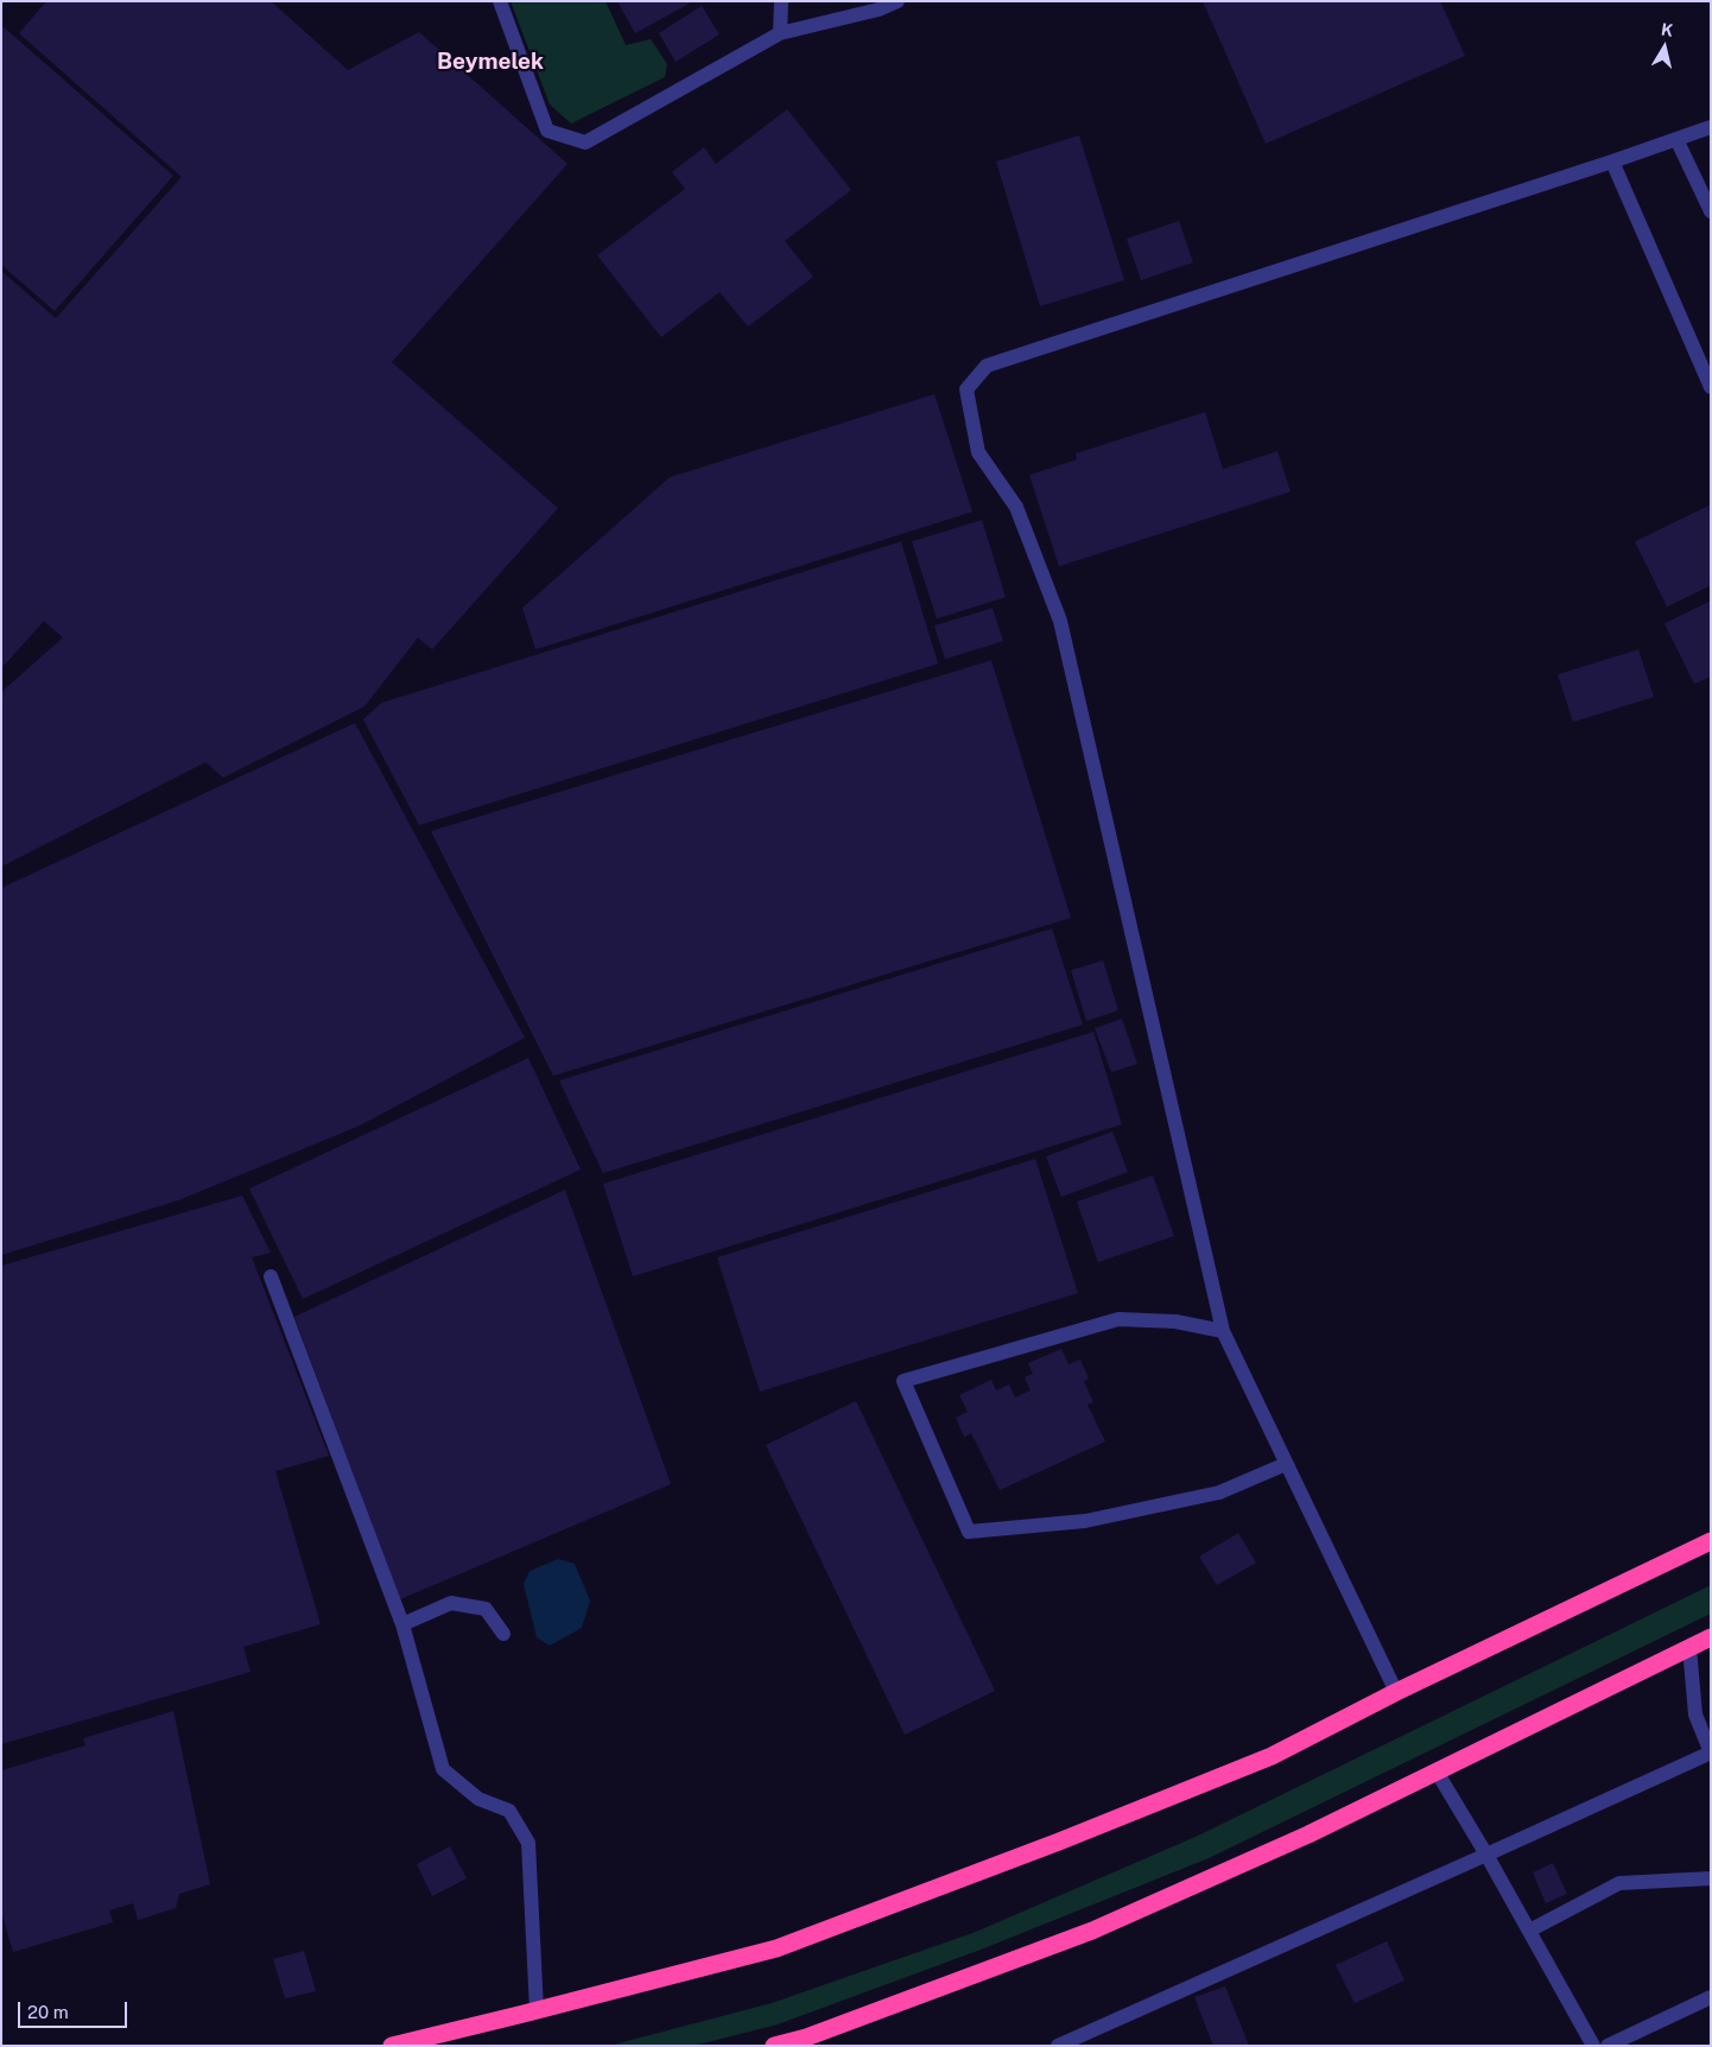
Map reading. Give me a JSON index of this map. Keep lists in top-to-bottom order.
{
  "districts": ["Beymelek"],
  "scale_bar": "20 m",
  "north": "top"
}
